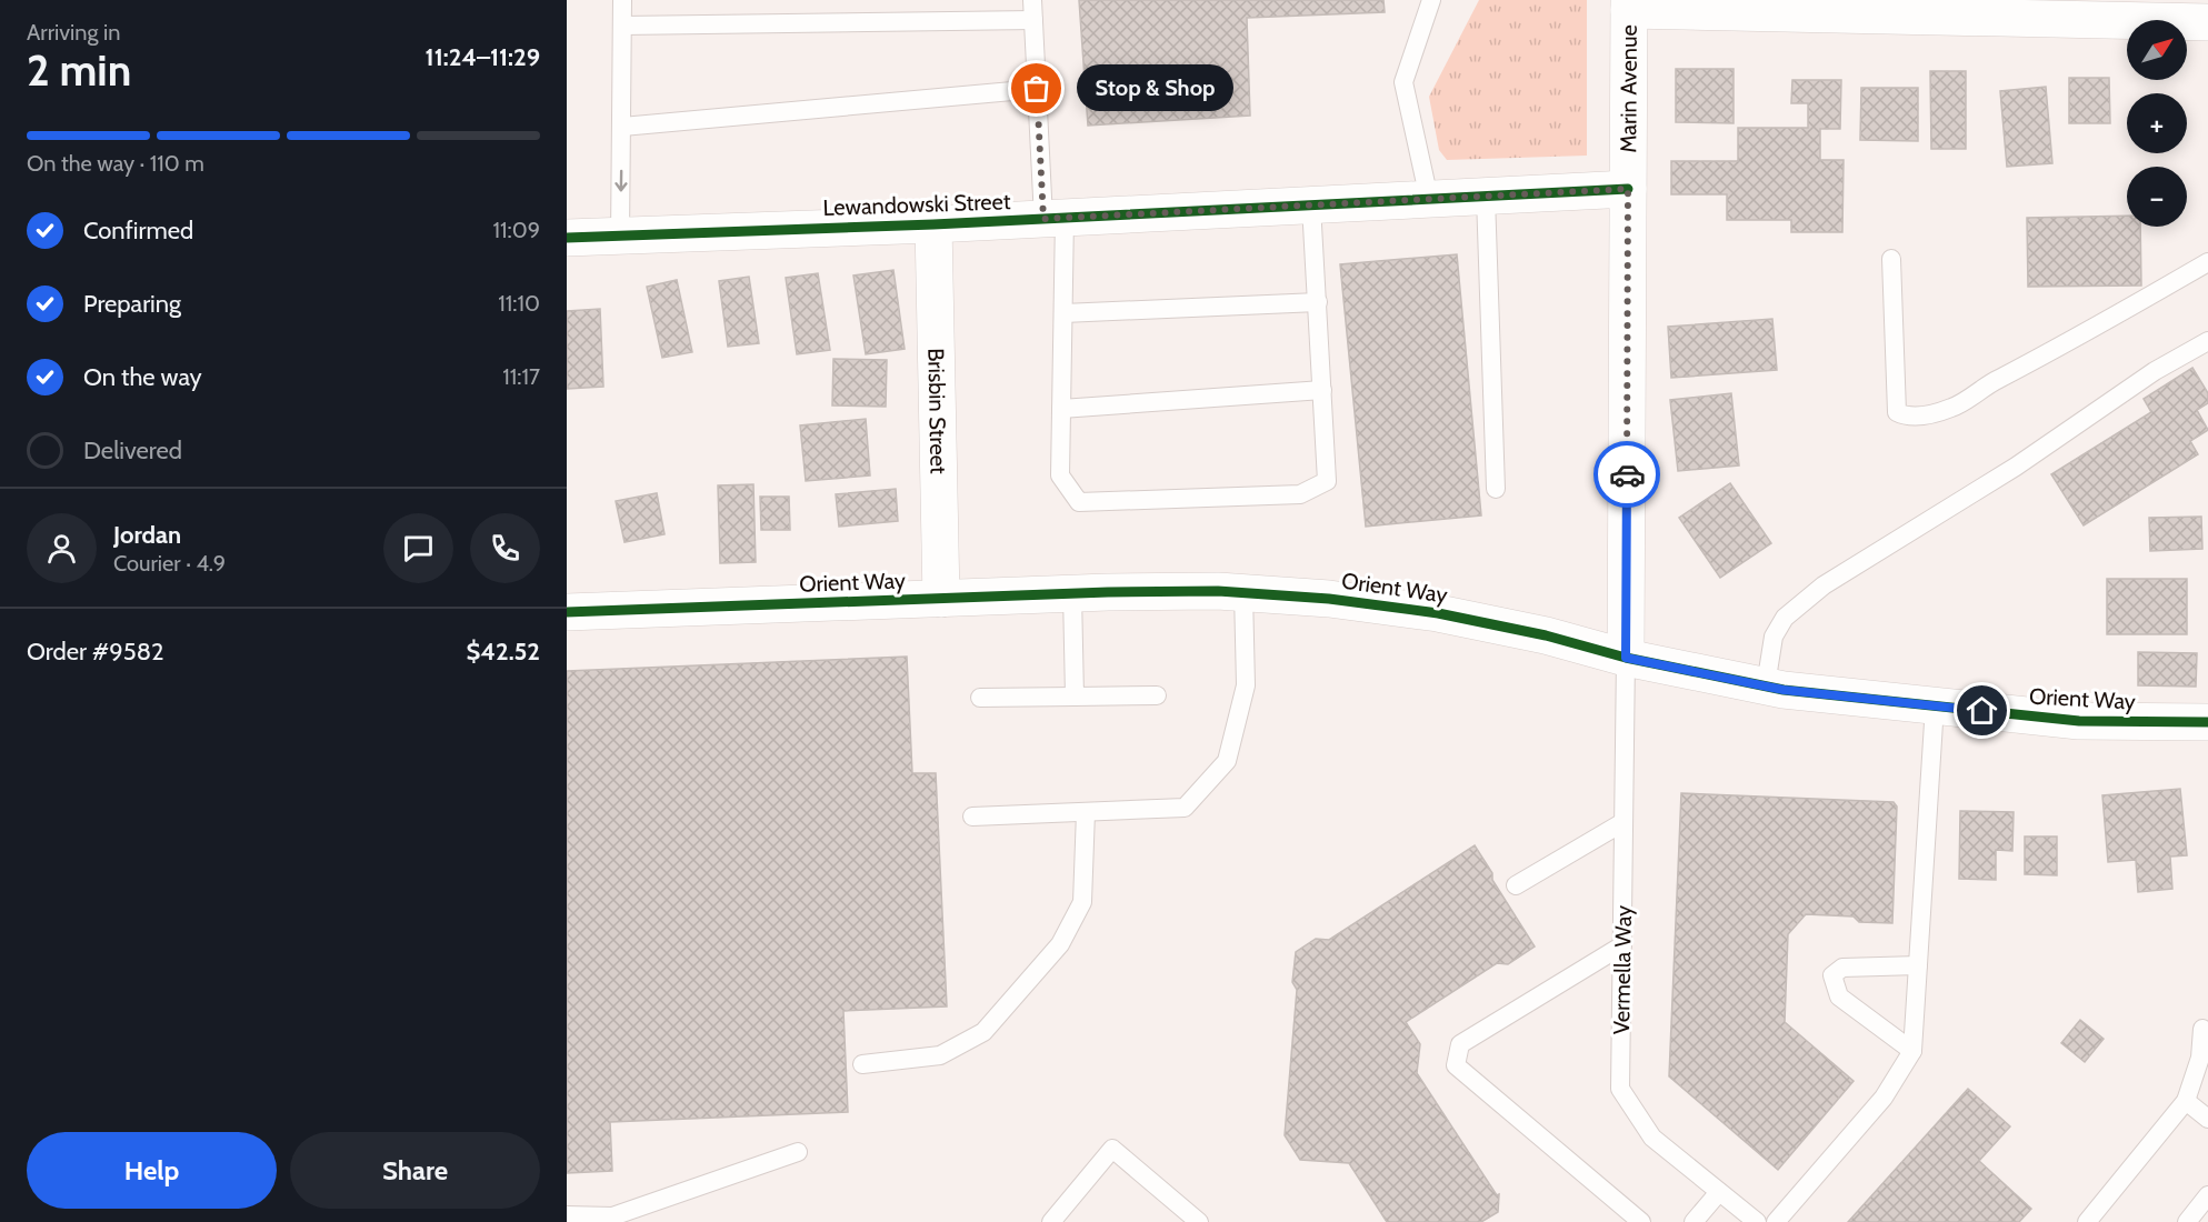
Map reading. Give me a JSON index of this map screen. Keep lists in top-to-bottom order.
{
  "streets": {
    "street": [
      "Marin Avenue",
      "Lewandowski Street",
      "Brisbin Street",
      "Orient Way"
    ],
    "lane": ["Vermella Way"]
  },
  "crossings": [
    ["Marin Avenue", "Lewandowski Street"],
    ["Marin Avenue", "Orient Way"],
    ["Marin Avenue", "Vermella Way"],
    ["Lewandowski Street", "Brisbin Street"],
    ["Brisbin Street", "Orient Way"],
    ["Orient Way", "Vermella Way"]
  ],
  "places": ["Stop & Shop"],
  "north": "top right",
  "page": {
    "heading": ["2 min", "Arriving in", "11:24–11:29"],
    "panel": [
      "Jordan",
      "Courier · 4.9",
      "Order #9582",
      "$42.52"
    ],
    "map_buttons": ["+", "−"],
    "bubble": "Stop & Shop",
    "bar": "On the way · 110 m",
    "list": [
      ["Confirmed", "11:09"],
      ["Preparing", "11:10"],
      ["On the way", "11:17"],
      "Delivered"
    ],
    "buttons": ["Help", "Share"]
  }
}
